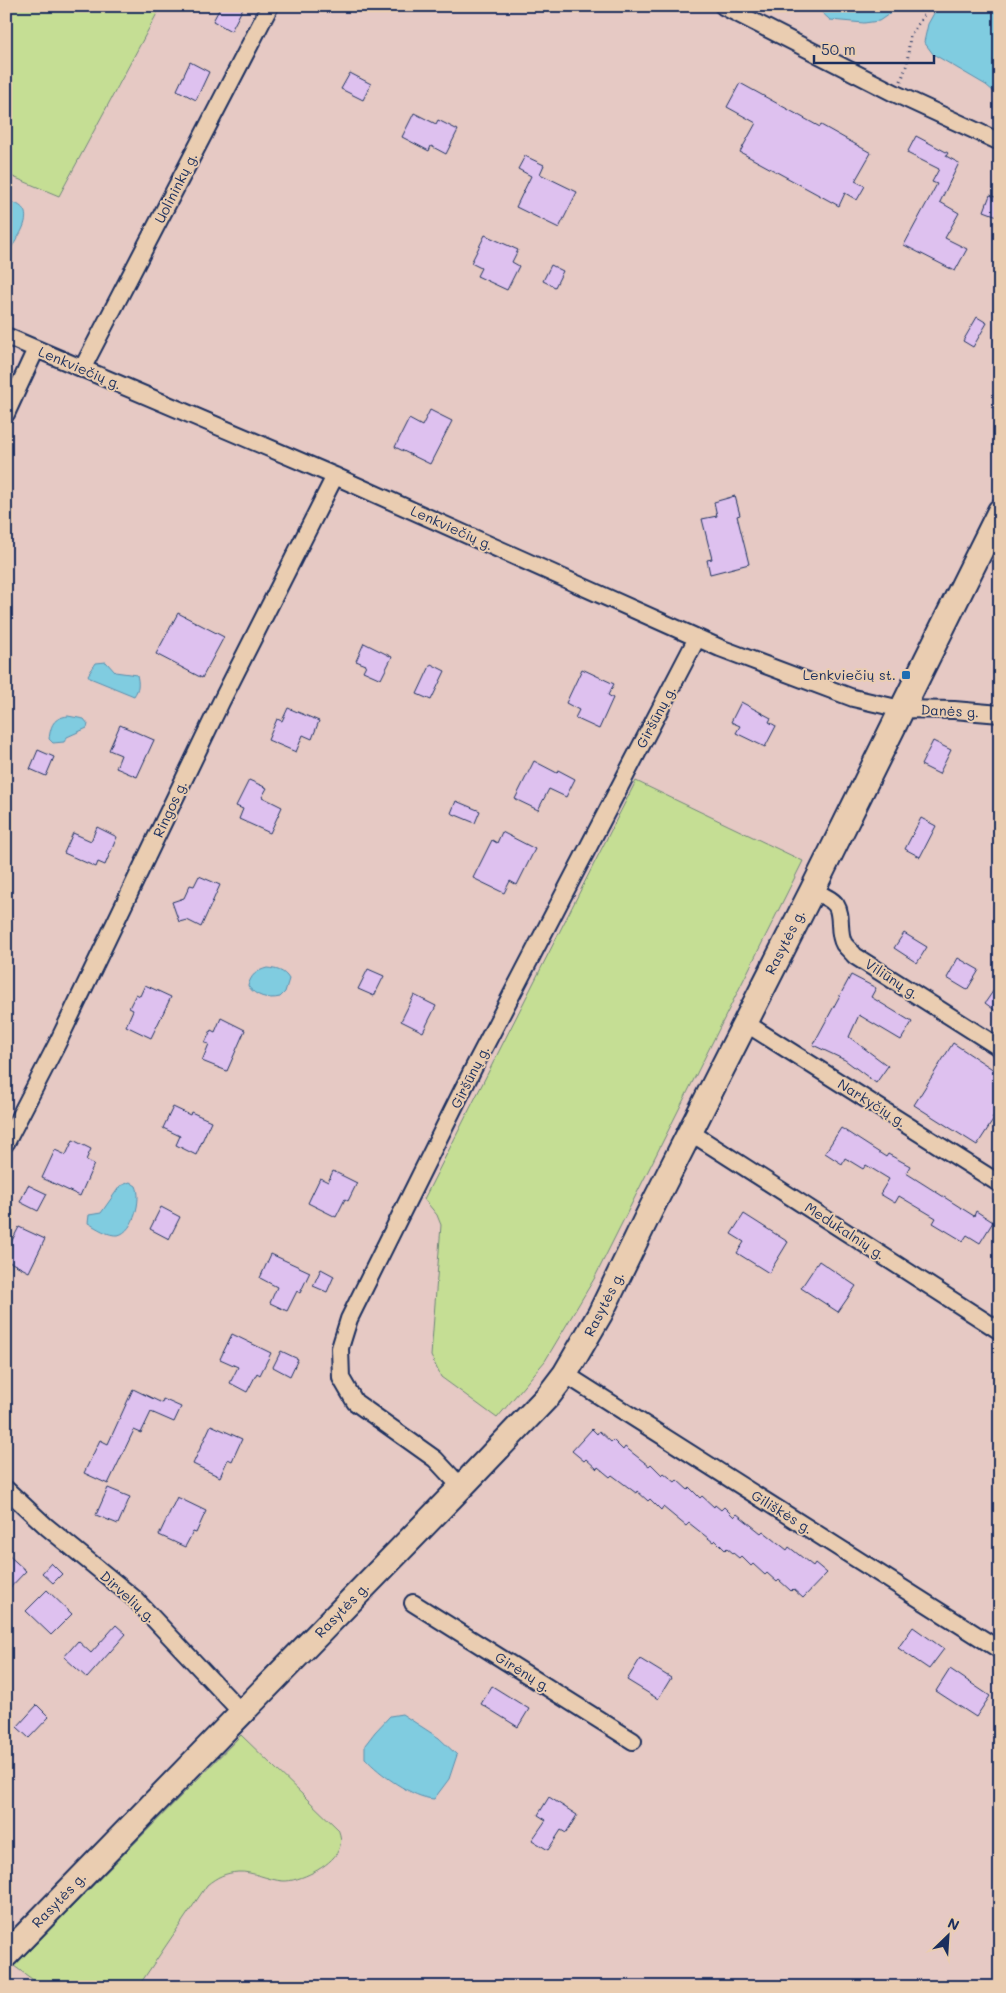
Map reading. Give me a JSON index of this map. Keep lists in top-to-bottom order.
{
  "streets": {
    "main road": ["Rasytės g."],
    "street": [
      "Uolininkų g.",
      "Lenkviečių g.",
      "Danės g.",
      "Giršūnų g.",
      "Ringos g.",
      "Viliūnų g.",
      "Narkyčių g.",
      "Medukalnių g.",
      "Giliškės g.",
      "Dirvelių g.",
      "Girėnų g."
    ]
  },
  "crossings": [
    ["Uolininkų g.", "Lenkviečių g."],
    ["Lenkviečių g.", "Danės g."],
    ["Lenkviečių g.", "Giršūnų g."],
    ["Lenkviečių g.", "Ringos g."],
    ["Lenkviečių g.", "Rasytės g."],
    ["Danės g.", "Rasytės g."],
    ["Giršūnų g.", "Rasytės g."],
    ["Rasytės g.", "Viliūnų g."],
    ["Rasytės g.", "Narkyčių g."],
    ["Rasytės g.", "Medukalnių g."],
    ["Rasytės g.", "Giliškės g."],
    ["Rasytės g.", "Dirvelių g."]
  ],
  "places": {
    "transit": ["Lenkviečių st."]
  },
  "scale_bar": "50 m",
  "north": "top right"
}
